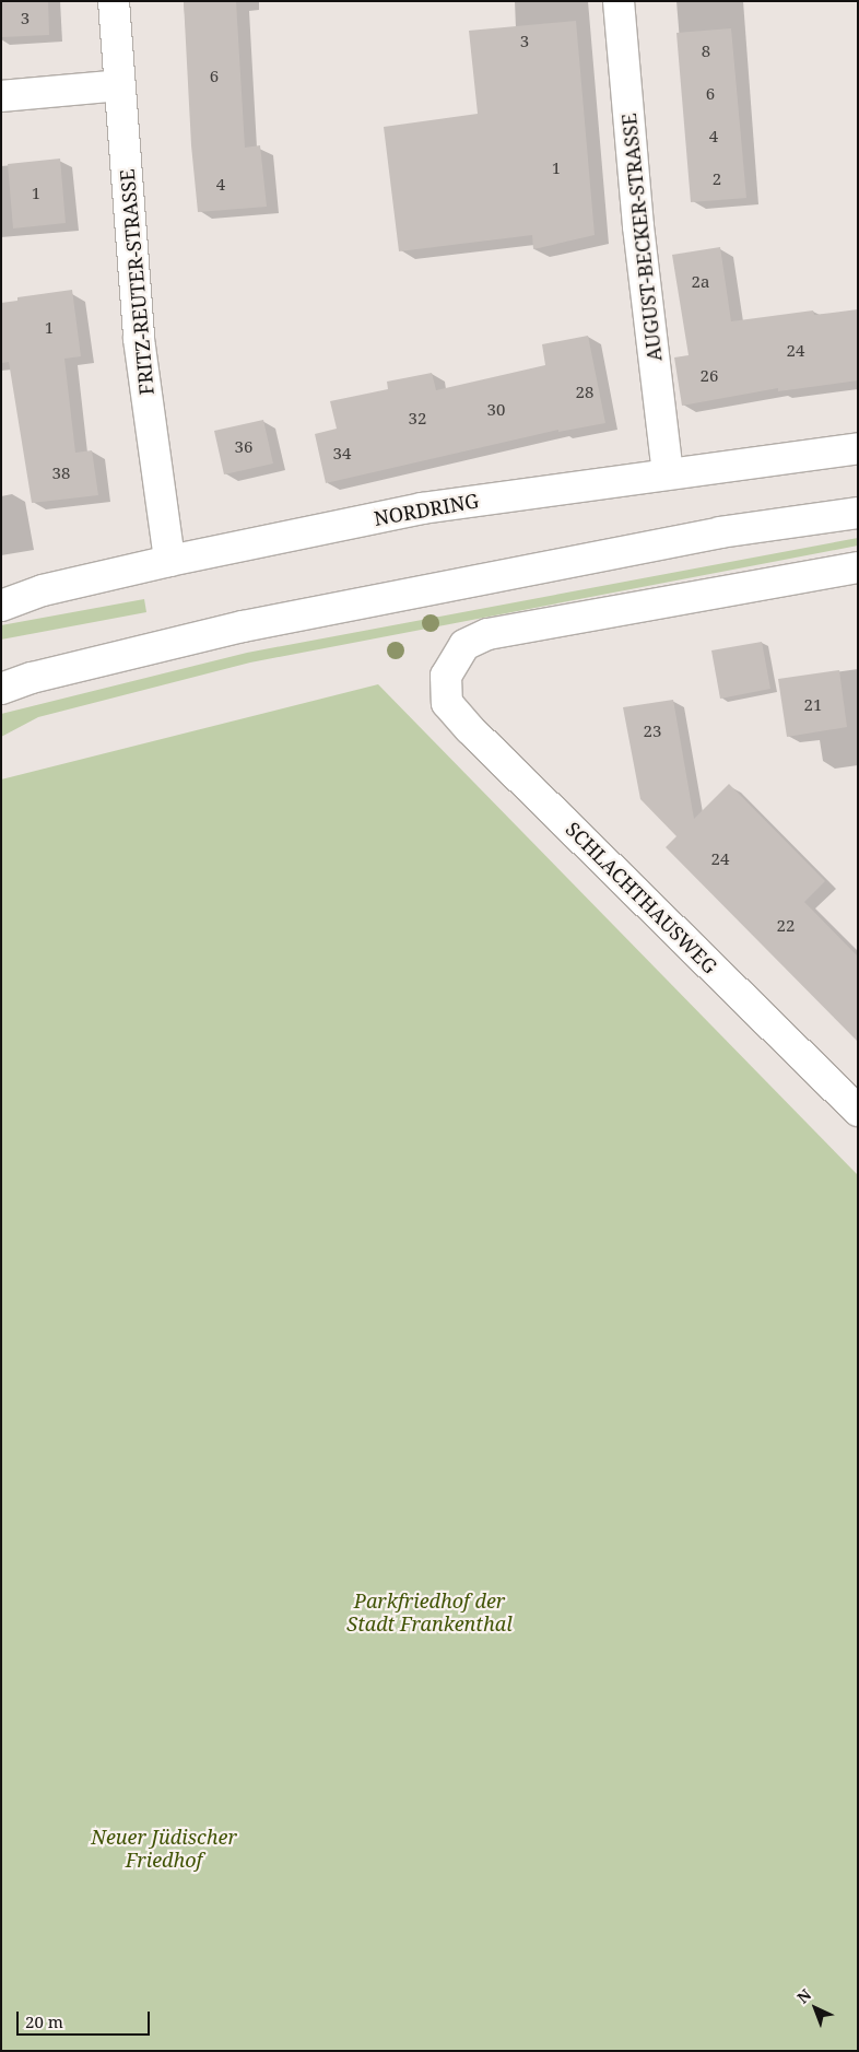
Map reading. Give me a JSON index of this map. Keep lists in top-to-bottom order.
{
  "streets": {
    "street": [
      "AUGUST-BECKER-STRASSE",
      "FRITZ-REUTER-STRASSE",
      "NORDRING",
      "SCHLACHTHAUSWEG"
    ]
  },
  "crossings": [
    ["AUGUST-BECKER-STRASSE", "NORDRING"],
    ["FRITZ-REUTER-STRASSE", "NORDRING"]
  ],
  "parks": ["Parkfriedhof der Stadt Frankenthal", "Neuer Jüdischer Friedhof"],
  "house_numbers": [
    "3",
    "3",
    "8",
    "6",
    "6",
    "4",
    "1",
    "2",
    "4",
    "1",
    "2a",
    "1",
    "24",
    "26",
    "28",
    "30",
    "32",
    "36",
    "34",
    "38",
    "21",
    "23",
    "24",
    "22"
  ],
  "scale_bar": "20 m",
  "north": "top left"
}
